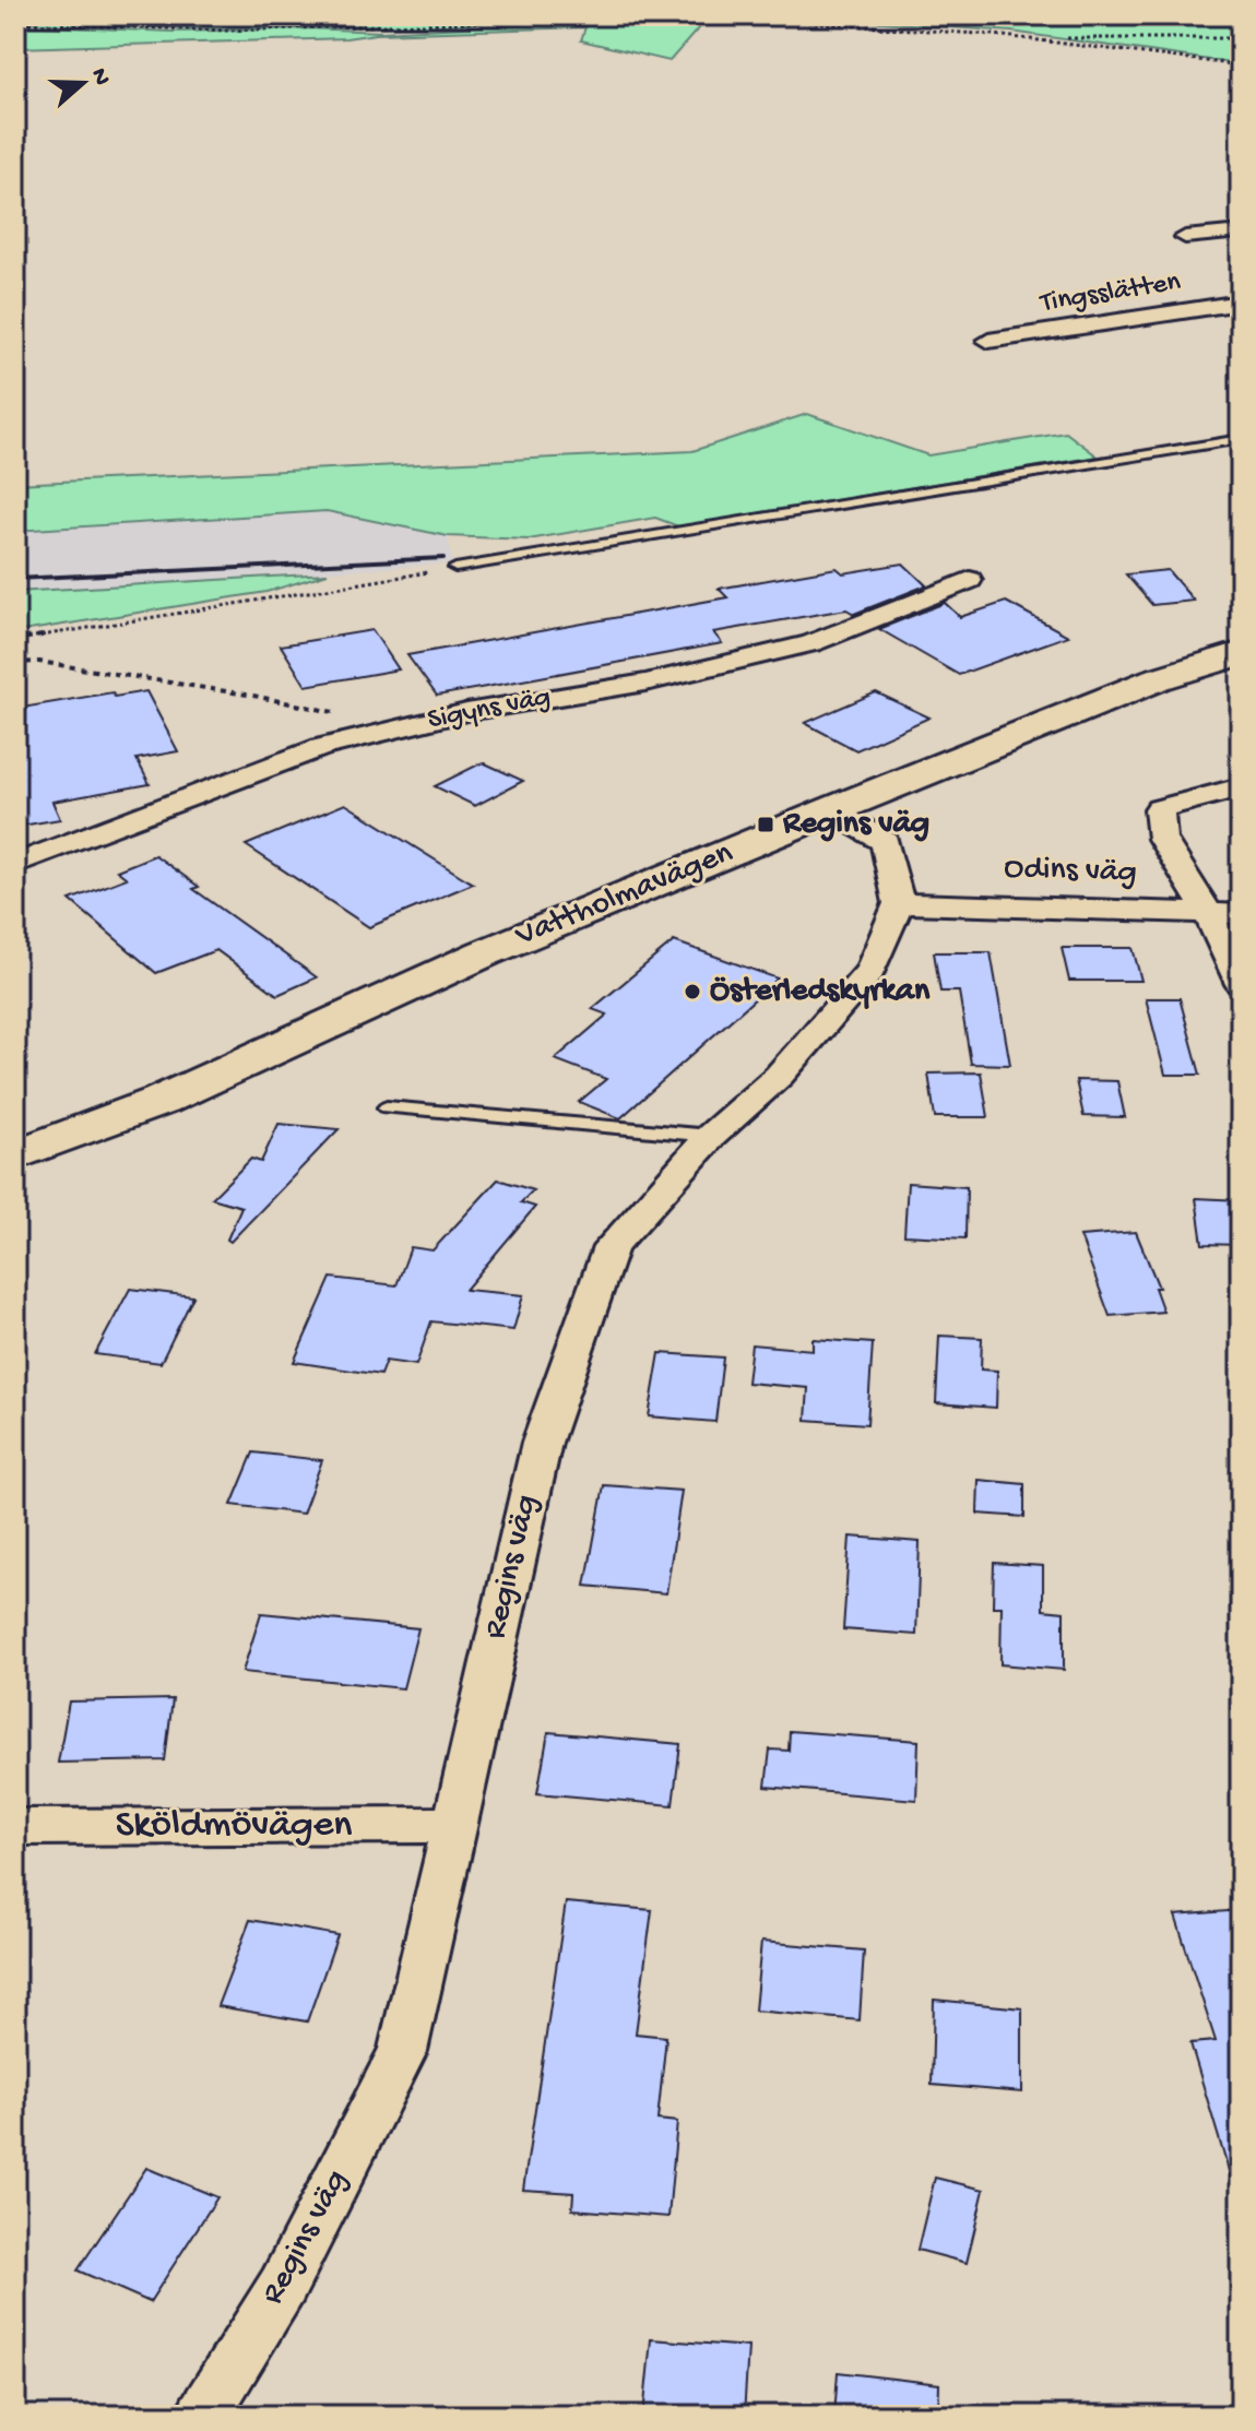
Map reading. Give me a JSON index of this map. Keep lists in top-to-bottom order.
{
  "streets": {
    "main road": ["Vattholmavägen"],
    "street": [
      "Tingsslätten",
      "Sigyns väg",
      "Odins väg",
      "Regins väg",
      "Sköldmövägen"
    ]
  },
  "crossings": [
    ["Odins väg", "Regins väg"],
    ["Regins väg", "Sköldmövägen"]
  ],
  "places": {
    "transit": ["Regins väg"],
    "other": ["Österledskyrkan"]
  },
  "north": "right"
}
